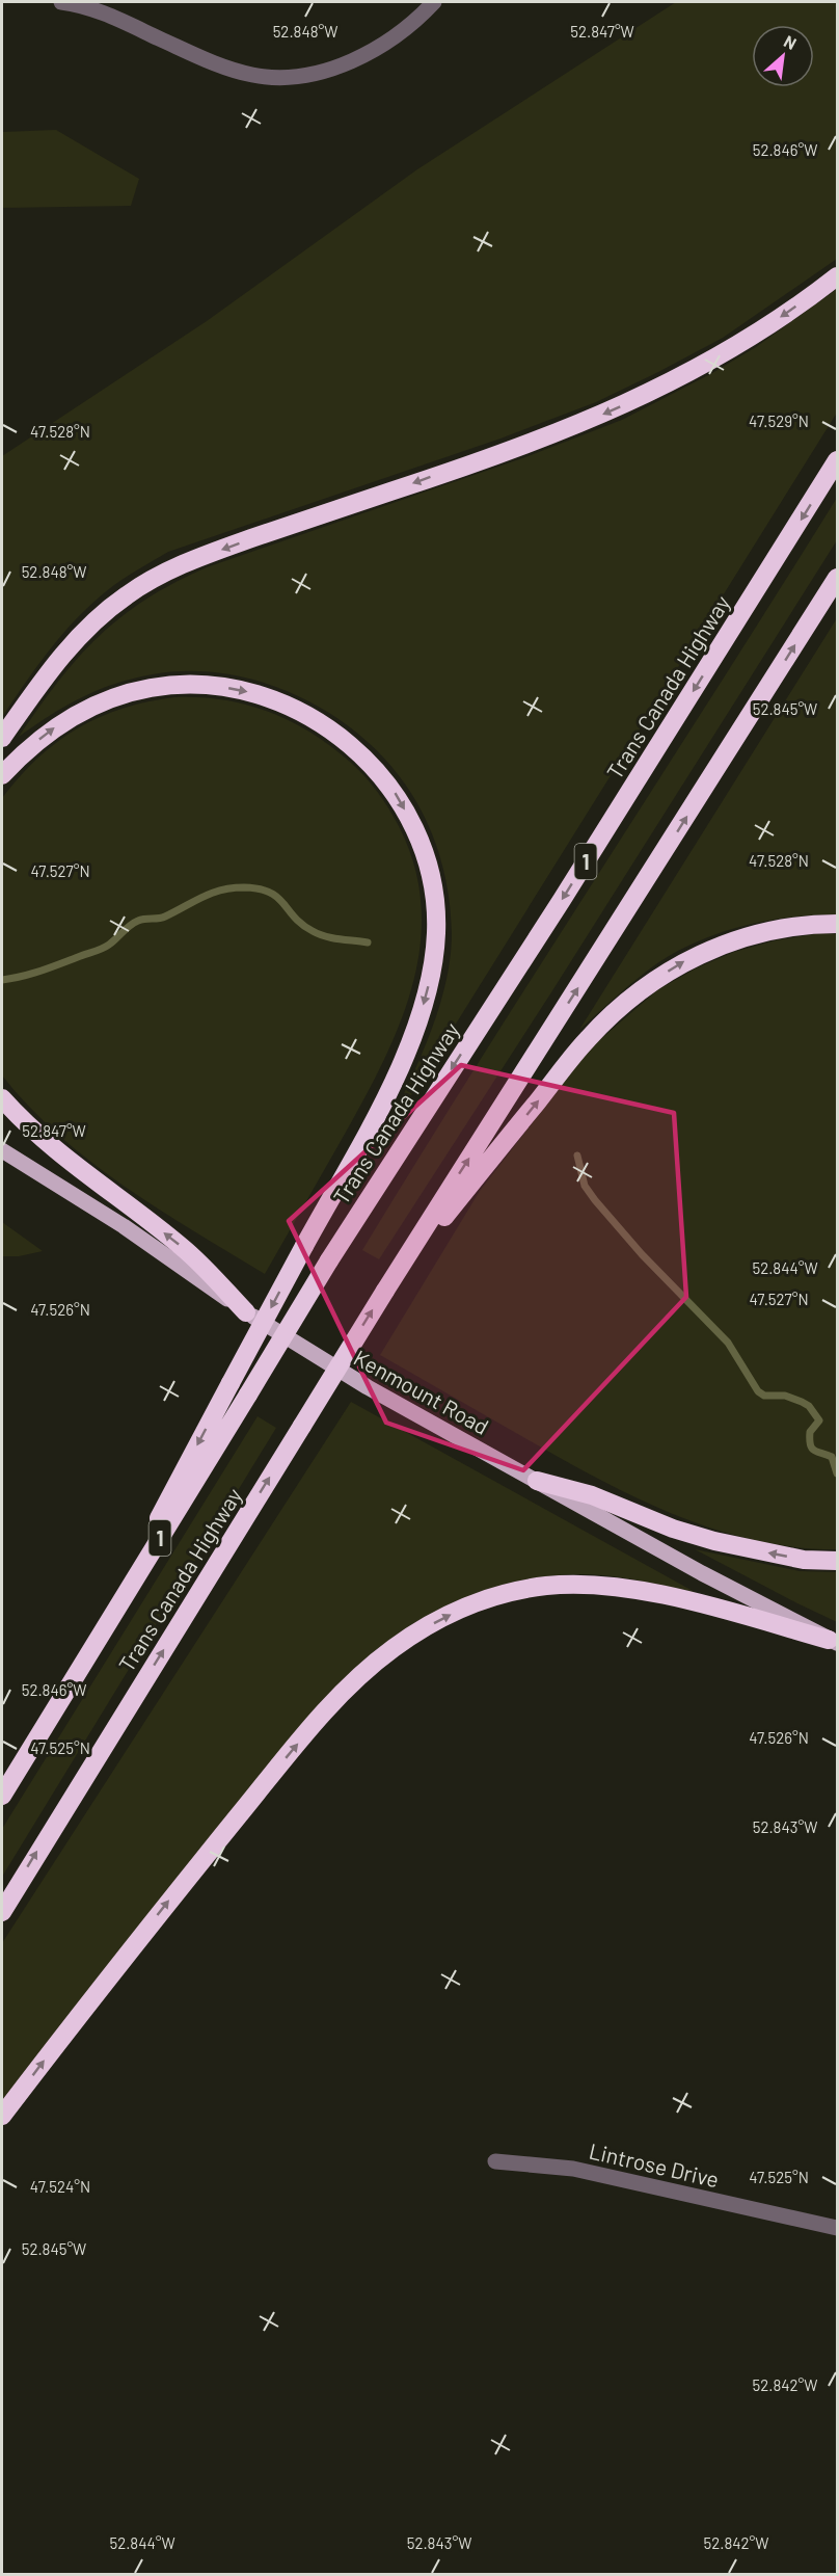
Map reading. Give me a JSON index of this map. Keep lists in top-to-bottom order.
{
  "streets": {
    "highway": ["Trans Canada Highway", "1"],
    "main road": ["Kenmount Road"],
    "street": ["Lintrose Drive"]
  },
  "north": "top right",
  "coordinates": [
    "52.848°W",
    "52.847°W",
    "52.846°W",
    "47.529°N",
    "47.528°N",
    "52.845°W",
    "47.527°N",
    "52.844°W",
    "47.526°N",
    "47.525°N",
    "52.843°W",
    "47.524°N",
    "52.842°W"
  ]
}
